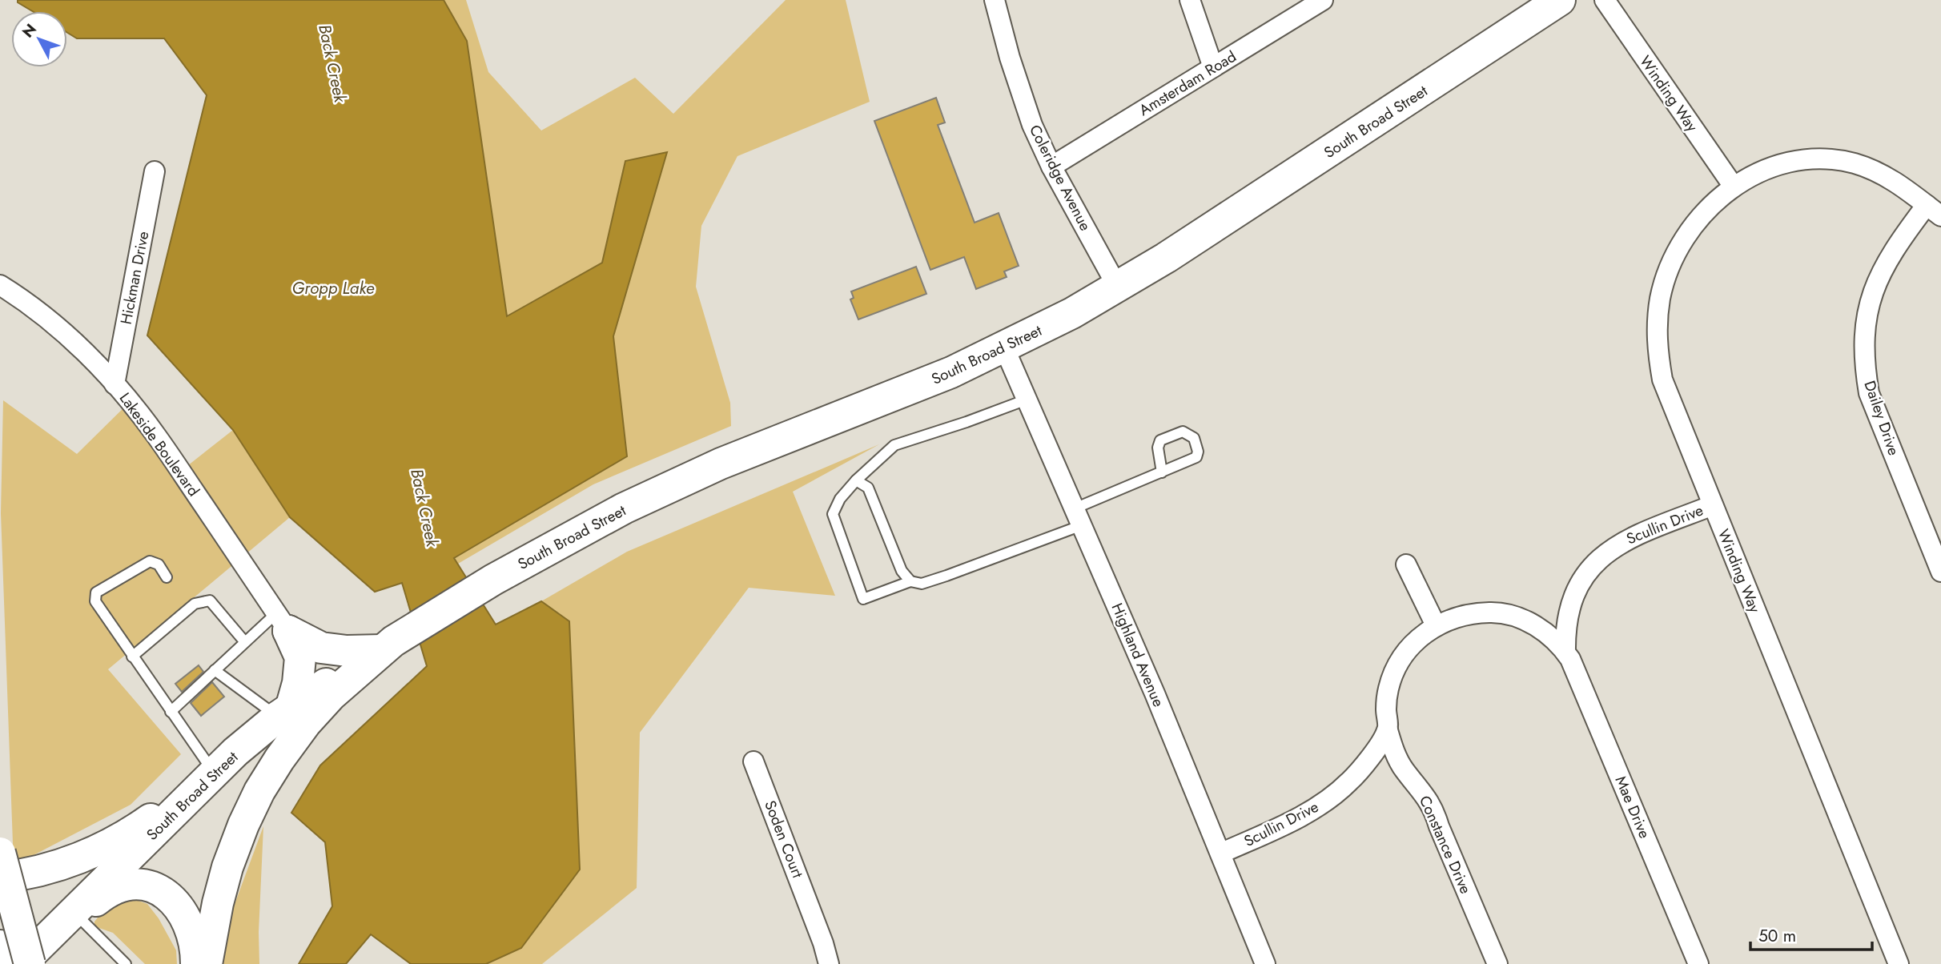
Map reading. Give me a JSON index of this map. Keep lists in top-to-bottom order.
{
  "streets": {
    "main road": ["South Broad Street"],
    "street": [
      "Amsterdam Road",
      "Winding Way",
      "Coleridge Avenue",
      "Hickman Drive",
      "Dailey Drive",
      "Lakeside Boulevard",
      "Scullin Drive",
      "Highland Avenue",
      "Mae Drive",
      "Soden Court",
      "Constance Drive"
    ]
  },
  "crossings": [
    ["Amsterdam Road", "Coleridge Avenue"],
    ["Winding Way", "Dailey Drive"],
    ["Winding Way", "Scullin Drive"],
    ["South Broad Street", "Coleridge Avenue"],
    ["South Broad Street", "Highland Avenue"],
    ["Hickman Drive", "Lakeside Boulevard"],
    ["Scullin Drive", "Highland Avenue"],
    ["Scullin Drive", "Mae Drive"],
    ["Scullin Drive", "Constance Drive"]
  ],
  "water": ["Back Creek", "Gropp Lake"],
  "scale_bar": "50 m",
  "north": "top left"
}
